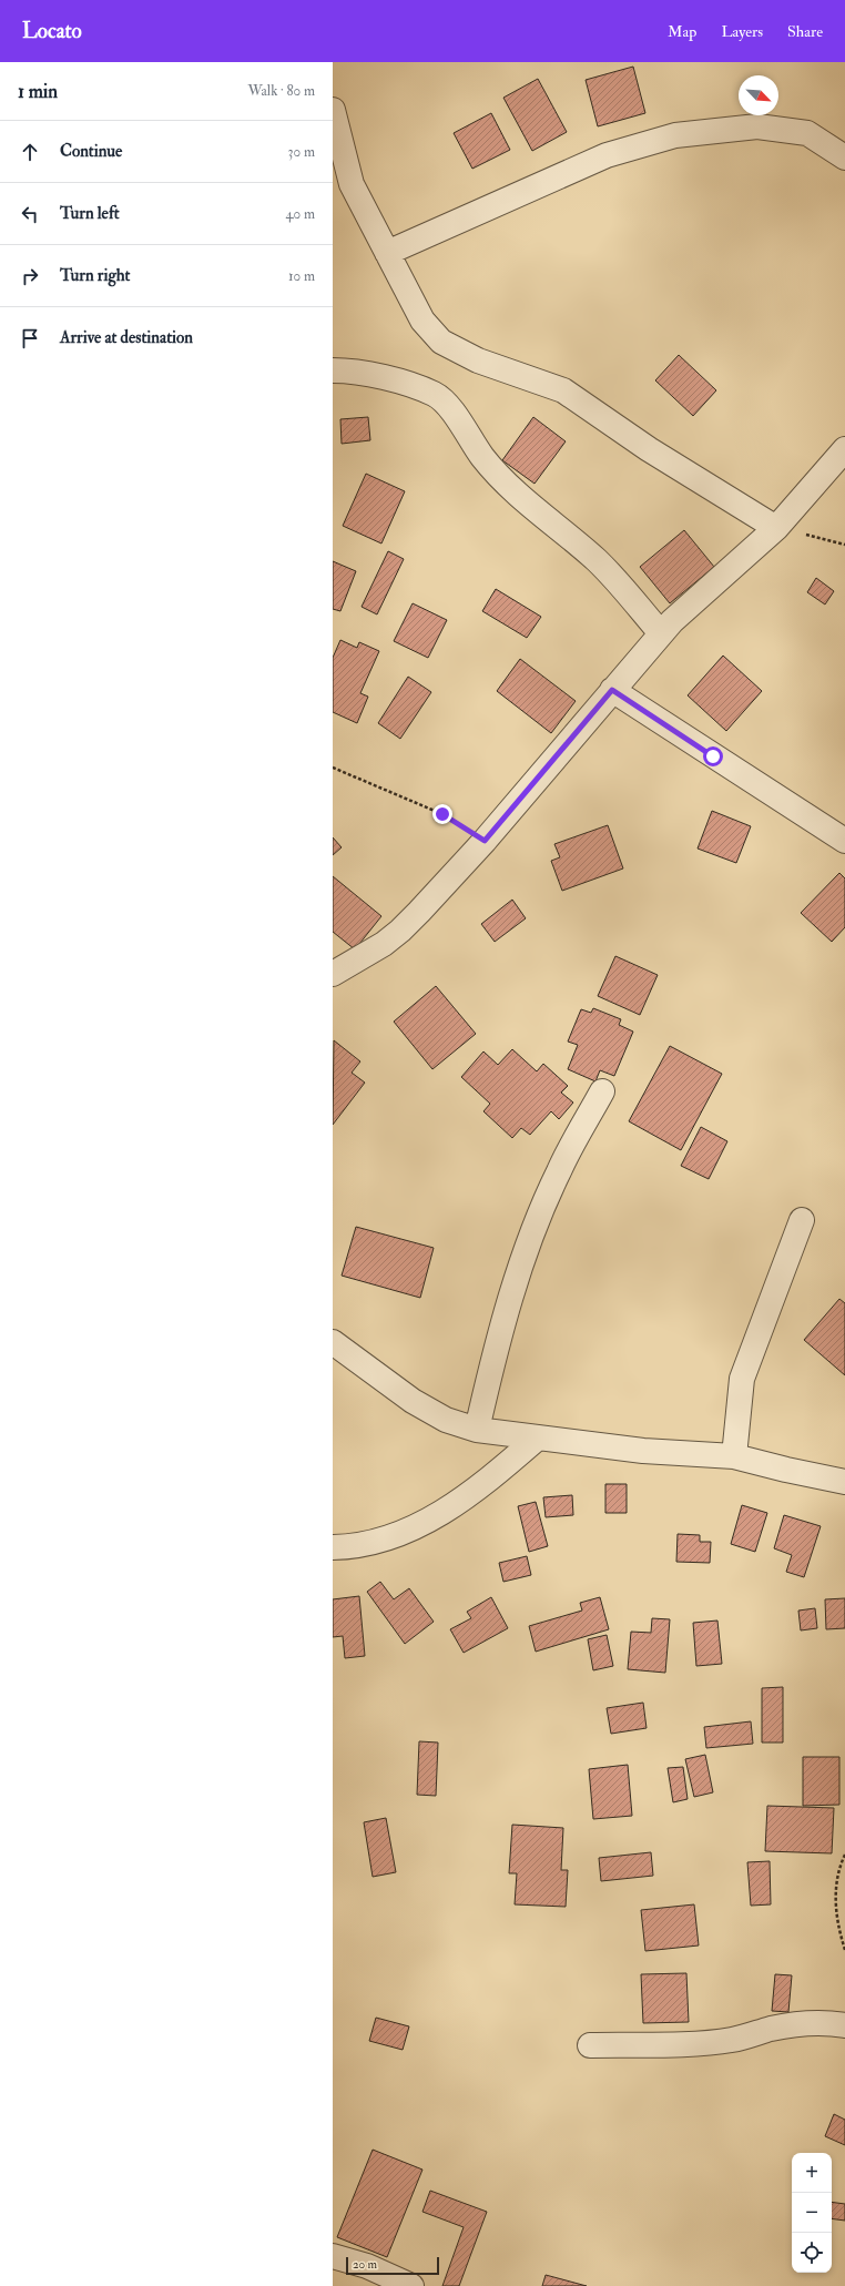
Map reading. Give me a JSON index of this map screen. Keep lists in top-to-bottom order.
{
  "scale_bar": "20 m",
  "north": "bottom right",
  "page": {
    "header": "Locato",
    "nav": ["Map", "Layers", "Share"],
    "heading": ["1 min", "Walk · 80 m"],
    "list": [
      ["Continue", "30 m"],
      ["Turn left", "40 m"],
      ["Turn right", "10 m"],
      "Arrive at destination"
    ],
    "map_buttons": ["+", "−"],
    "scale": "20 m"
  }
}
